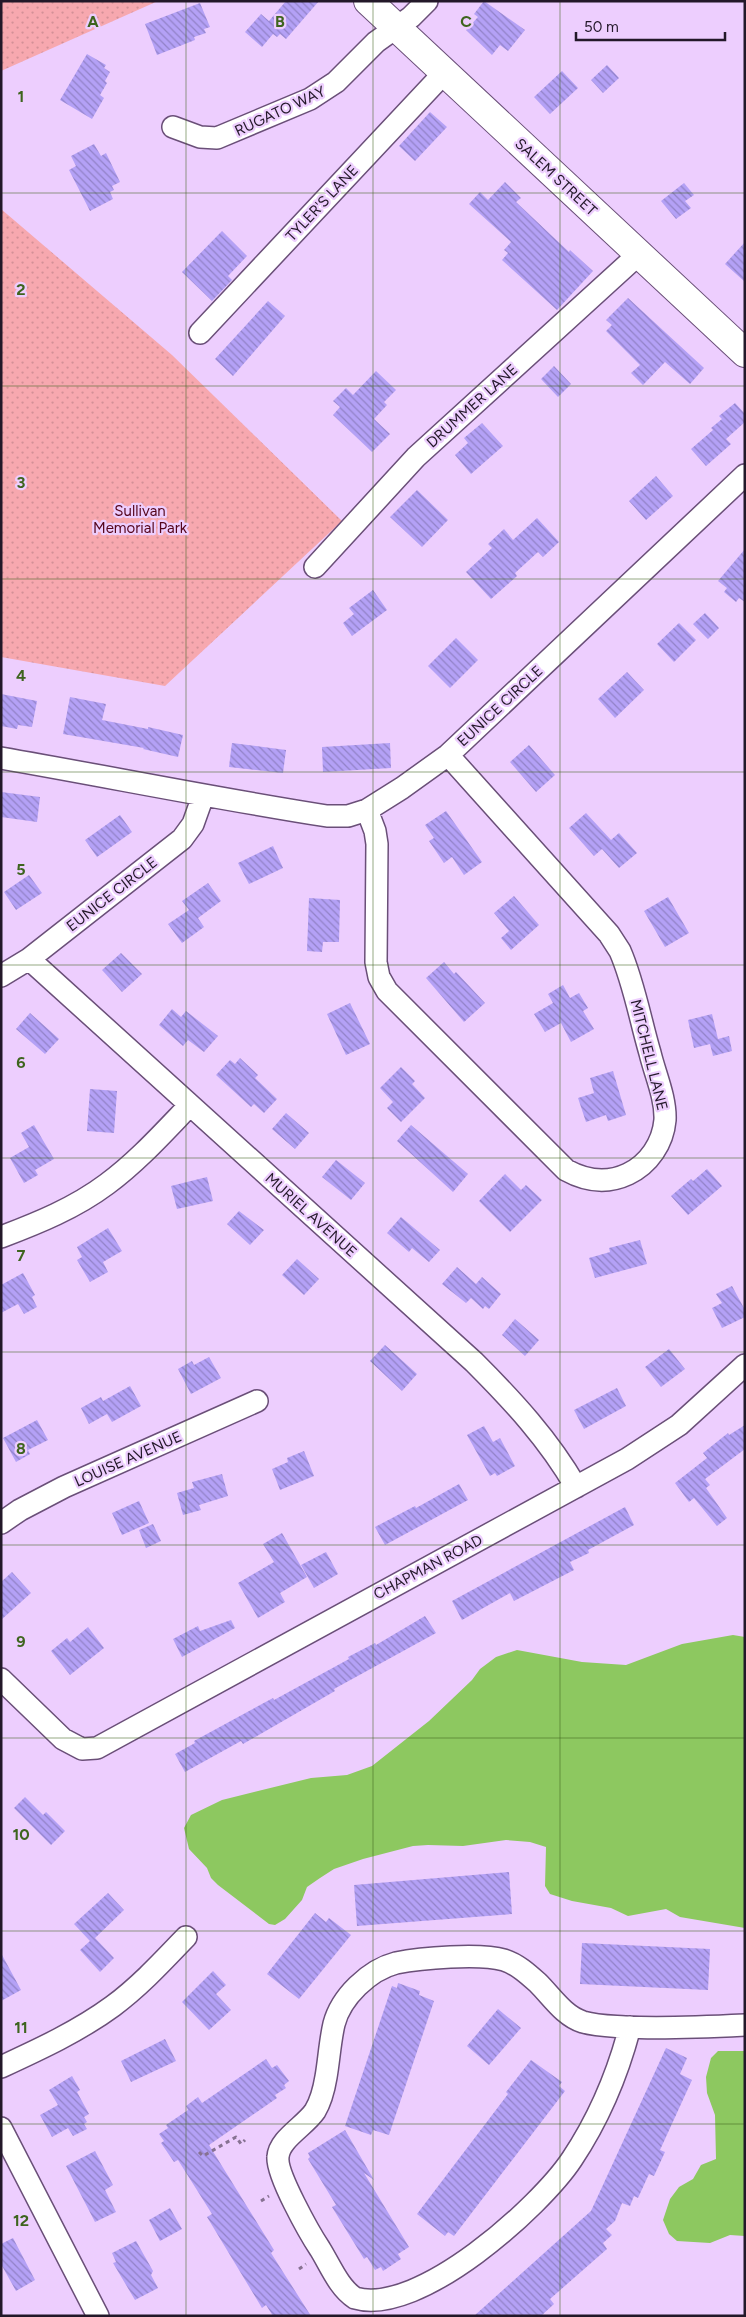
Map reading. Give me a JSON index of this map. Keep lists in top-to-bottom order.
{
  "streets": {
    "main road": ["SALEM STREET"],
    "street": [
      "RUGATO WAY",
      "TYLER'S LANE",
      "DRUMMER LANE",
      "EUNICE CIRCLE",
      "MITCHELL LANE",
      "MURIEL AVENUE",
      "LOUISE AVENUE",
      "CHAPMAN ROAD"
    ]
  },
  "crossings": [
    ["RUGATO WAY", "SALEM STREET"],
    ["SALEM STREET", "TYLER'S LANE"],
    ["SALEM STREET", "DRUMMER LANE"],
    ["EUNICE CIRCLE", "MITCHELL LANE"],
    ["EUNICE CIRCLE", "MURIEL AVENUE"],
    ["MURIEL AVENUE", "CHAPMAN ROAD"]
  ],
  "parks": ["Sullivan Memorial Park"],
  "scale_bar": "50 m",
  "grid": {
    "columns": ["A", "B", "C"],
    "rows": [
      "1",
      "2",
      "3",
      "4",
      "5",
      "6",
      "7",
      "8",
      "9",
      "10",
      "11",
      "12"
    ]
  }
}
